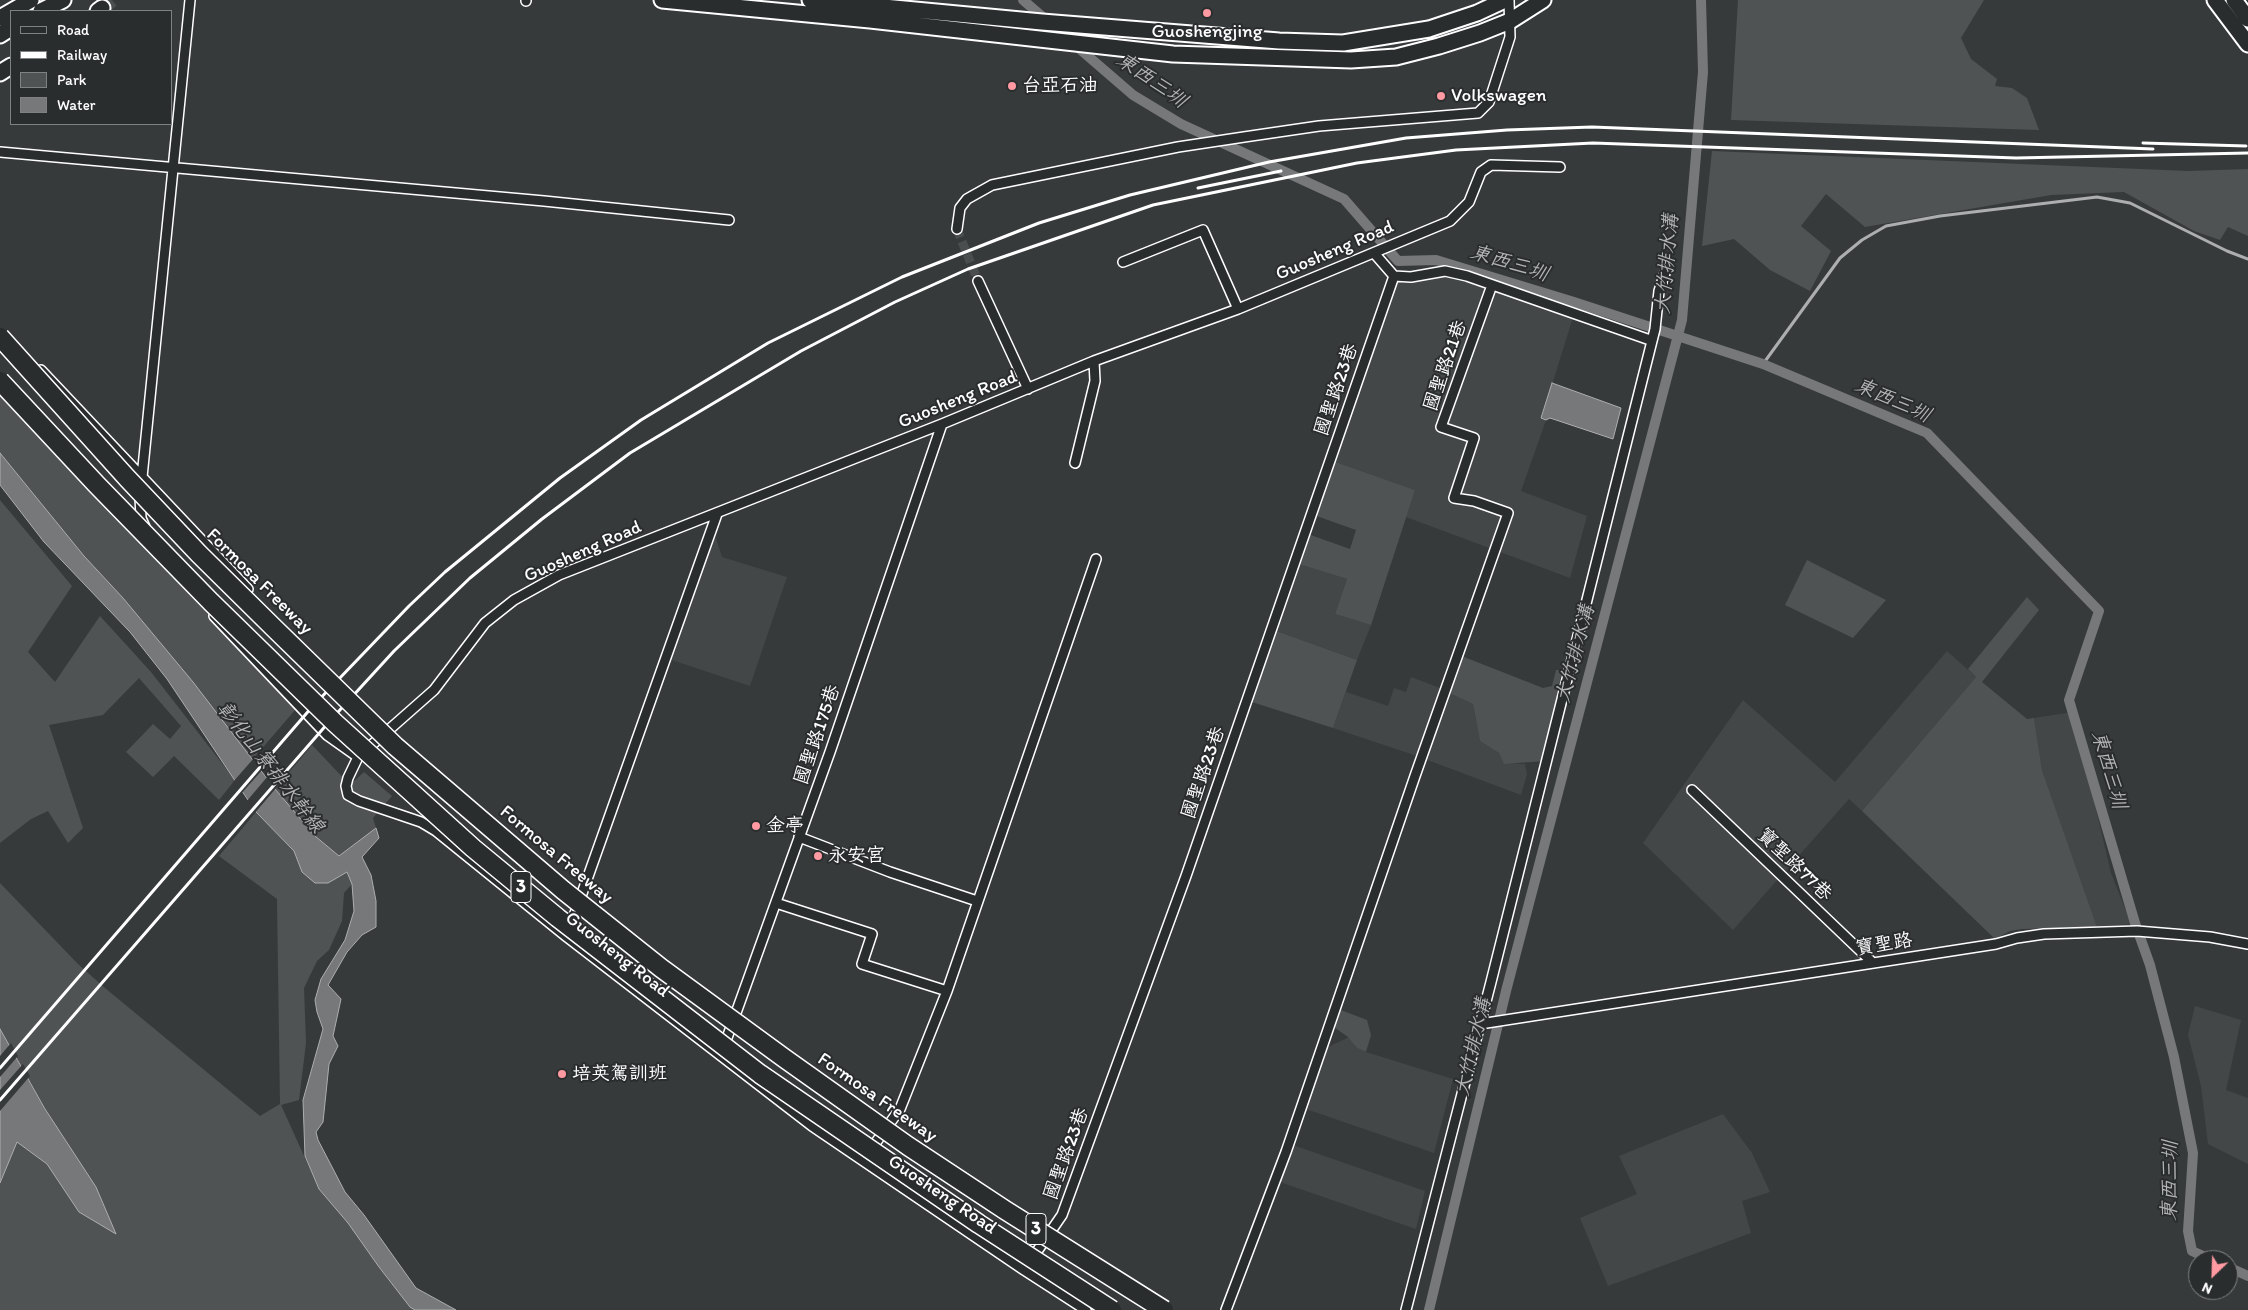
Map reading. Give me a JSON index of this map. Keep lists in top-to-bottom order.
{
  "streets": {
    "highway": ["Formosa Freeway", "3"],
    "street": [
      "Guosheng Road",
      "國聖路21巷",
      "國聖路23巷",
      "國聖路175巷",
      "寶聖路77巷",
      "寶聖路"
    ]
  },
  "crossings": [
    ["Guosheng Road", "國聖路23巷"],
    ["Guosheng Road", "國聖路175巷"],
    ["寶聖路77巷", "寶聖路"]
  ],
  "water": ["東西三圳", "大竹排水溝", "彰化山寮排水幹線"],
  "places": [
    "Guoshengjing",
    "台亞石油",
    "Volkswagen",
    "金亭",
    "永安宮",
    "培英駕訓班"
  ],
  "legend": [
    "Road",
    "Railway",
    "Park",
    "Water"
  ],
  "north": "bottom left"
}
